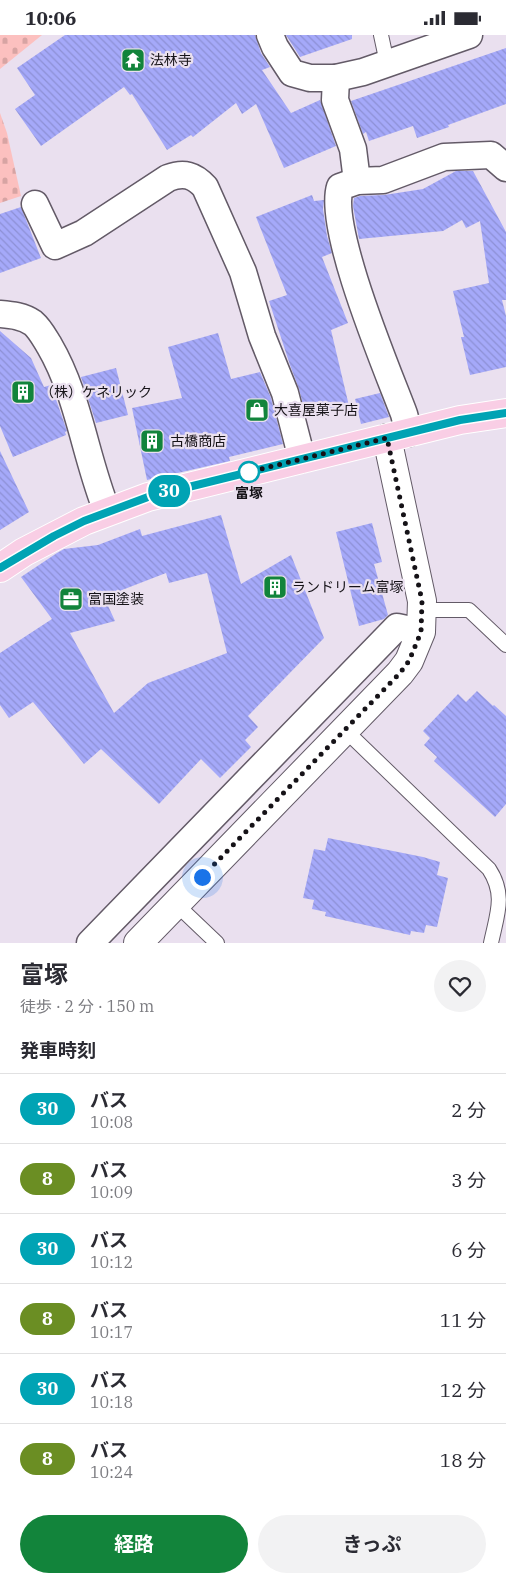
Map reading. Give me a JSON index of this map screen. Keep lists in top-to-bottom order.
{
  "places": {
    "temple": ["法林寺"],
    "building": ["（株）ケネリック", "古橋商店", "ランドリーム富塚"],
    "shop": ["大喜屋菓子店"],
    "other": ["富塚"],
    "office": ["富国塗装"]
  },
  "lines": ["bus line 30"],
  "page": {
    "status": "10:06",
    "on_map": "30",
    "heading": [
      ["富塚", "徒歩 · 2 分 · 150 m"],
      "発車時刻"
    ],
    "list": [
      {
        "mark": "30",
        "name": "バス",
        "note": "10:08",
        "value": "2 分"
      },
      {
        "mark": "8",
        "name": "バス",
        "note": "10:09",
        "value": "3 分"
      },
      {
        "mark": "30",
        "name": "バス",
        "note": "10:12",
        "value": "6 分"
      },
      {
        "mark": "8",
        "name": "バス",
        "note": "10:17",
        "value": "11 分"
      },
      {
        "mark": "30",
        "name": "バス",
        "note": "10:18",
        "value": "12 分"
      },
      {
        "mark": "8",
        "name": "バス",
        "note": "10:24",
        "value": "18 分"
      }
    ],
    "buttons": ["経路", "きっぷ"]
  }
}
